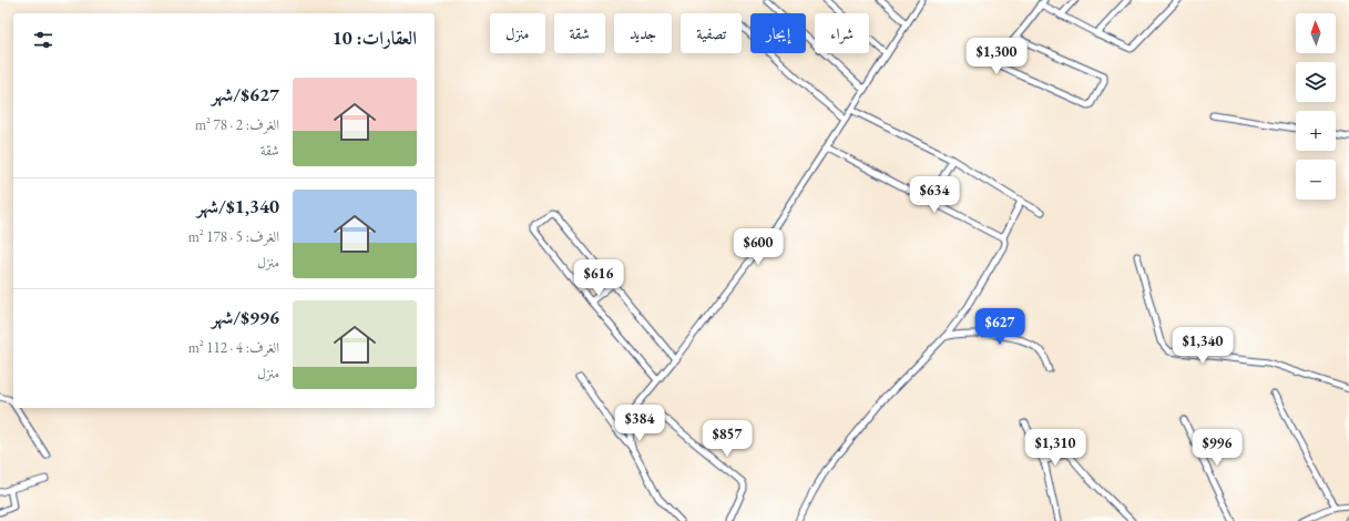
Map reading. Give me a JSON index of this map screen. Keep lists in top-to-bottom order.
{
  "north": "top",
  "page": {
    "map_buttons": ["+", "−"],
    "chip": [
      "شراء",
      "إيجار",
      "تصفية",
      "جديد",
      "شقة",
      "منزل"
    ],
    "heading": "العقارات: 10",
    "price": [
      "$1,300",
      "$634",
      "$600",
      "$616",
      "$627",
      "$1,340",
      "$384",
      "$857",
      "$1,310",
      "$996"
    ],
    "list": [
      {
        "name": "$627/شهر",
        "note": "الغرف: 2 · 78 m² · شقة"
      },
      {
        "name": "$1,340/شهر",
        "note": "الغرف: 5 · 178 m² · منزل"
      },
      {
        "name": "$996/شهر",
        "note": "الغرف: 4 · 112 m² · منزل"
      }
    ]
  }
}
